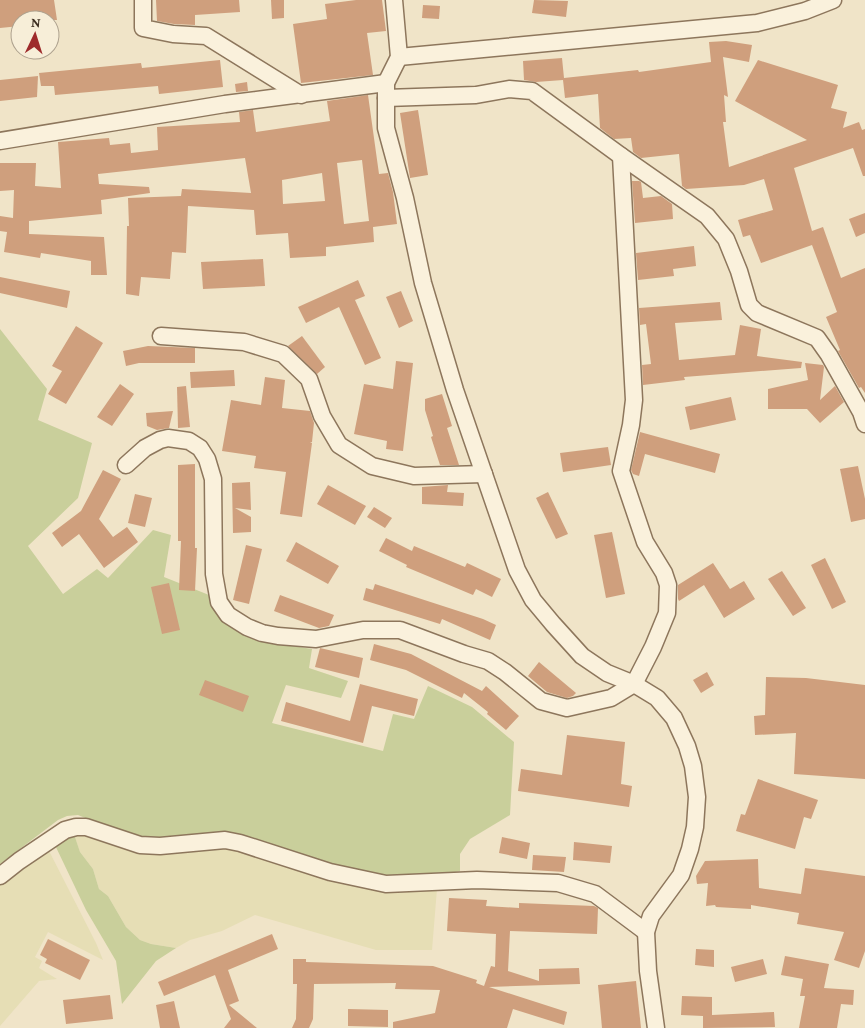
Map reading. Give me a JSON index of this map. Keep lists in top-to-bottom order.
{
  "north": "top"
}
